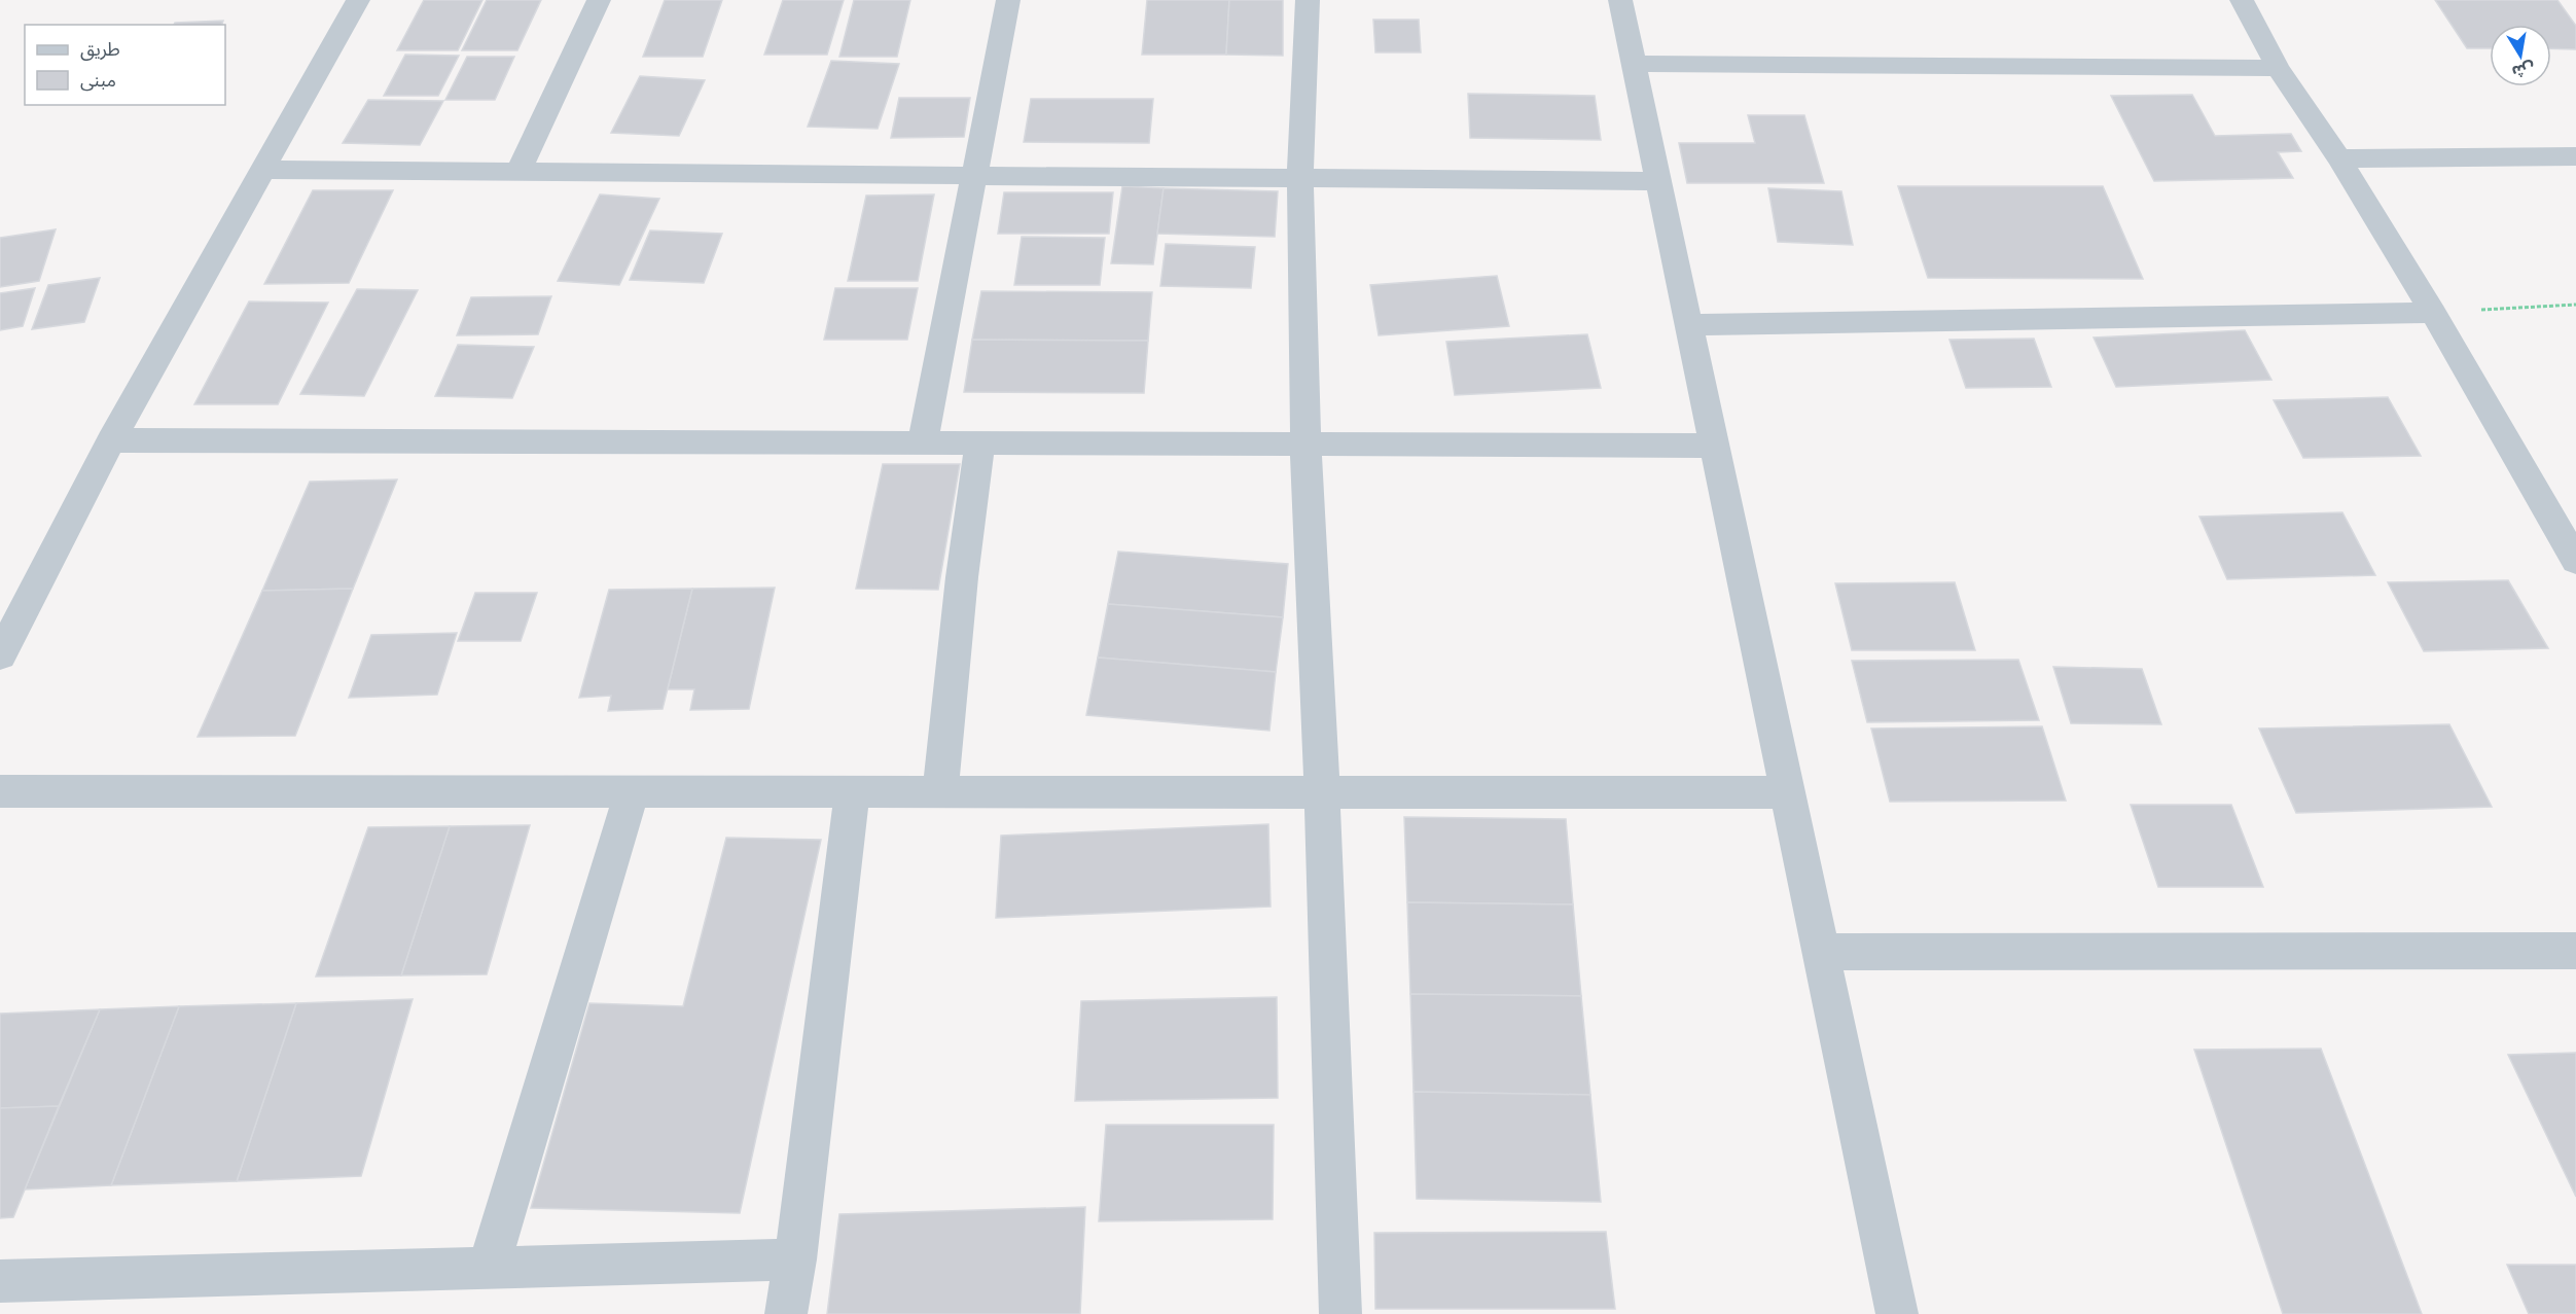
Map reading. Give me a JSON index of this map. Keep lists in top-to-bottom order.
{
  "legend": ["طريق", "مبنى"],
  "north": "bottom"
}
